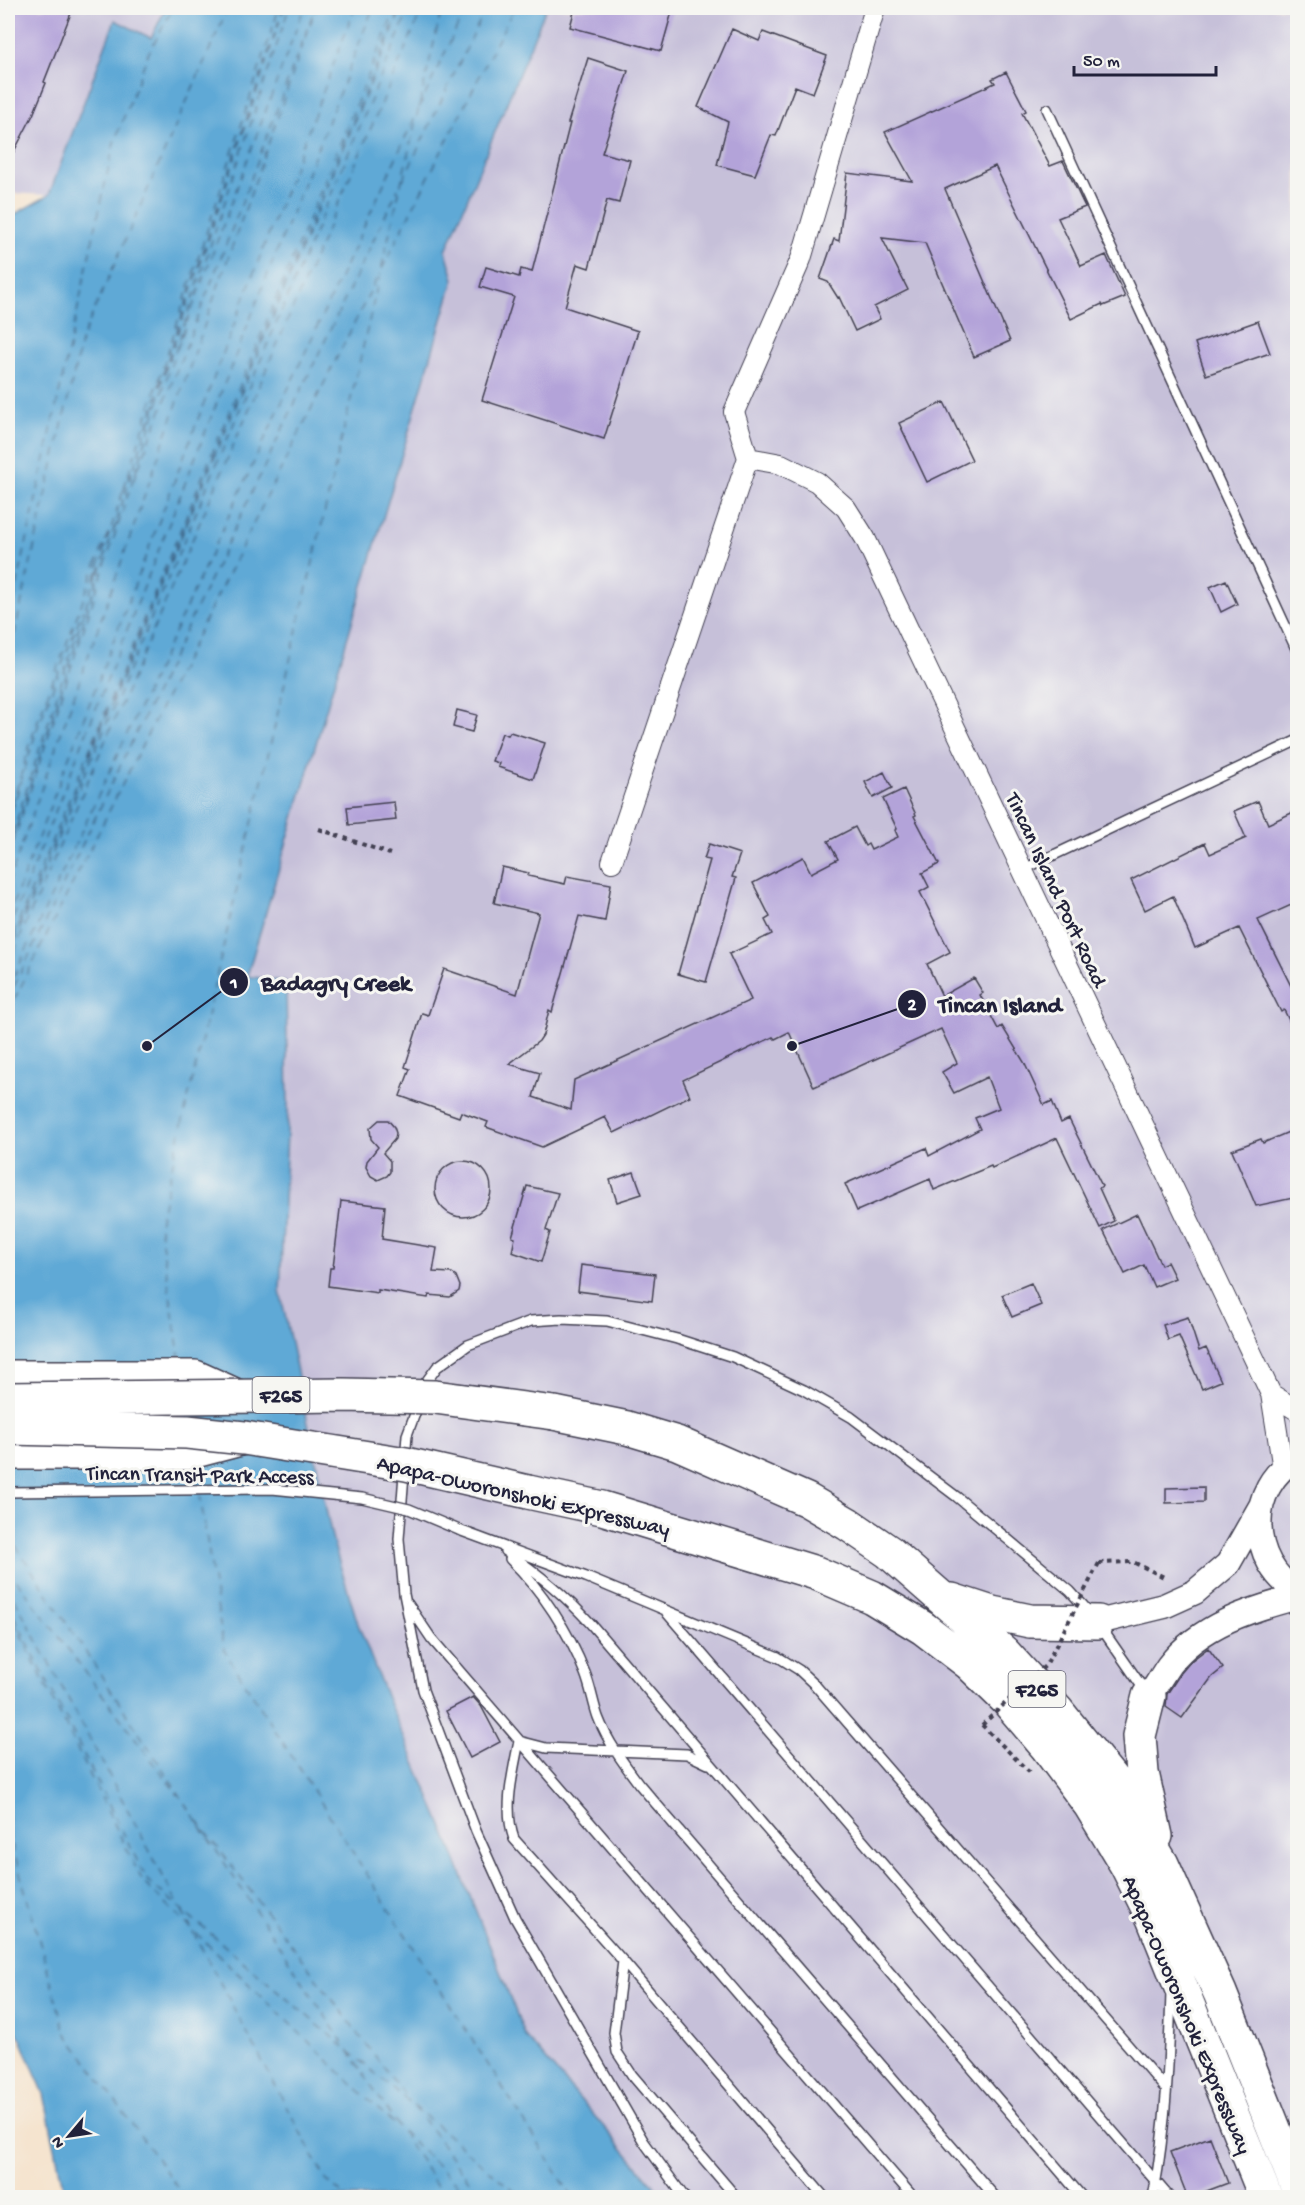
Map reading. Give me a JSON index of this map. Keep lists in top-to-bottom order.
{
  "streets": {
    "highway": ["F265", "Apapa-Oworonshoki Expressway"],
    "street": ["Tincan Island Port Road"],
    "lane": ["Tincan Transit Park Access"]
  },
  "places": ["Badagry Creek", "Tincan Island"],
  "scale_bar": "50 m",
  "north": "bottom left"
}
